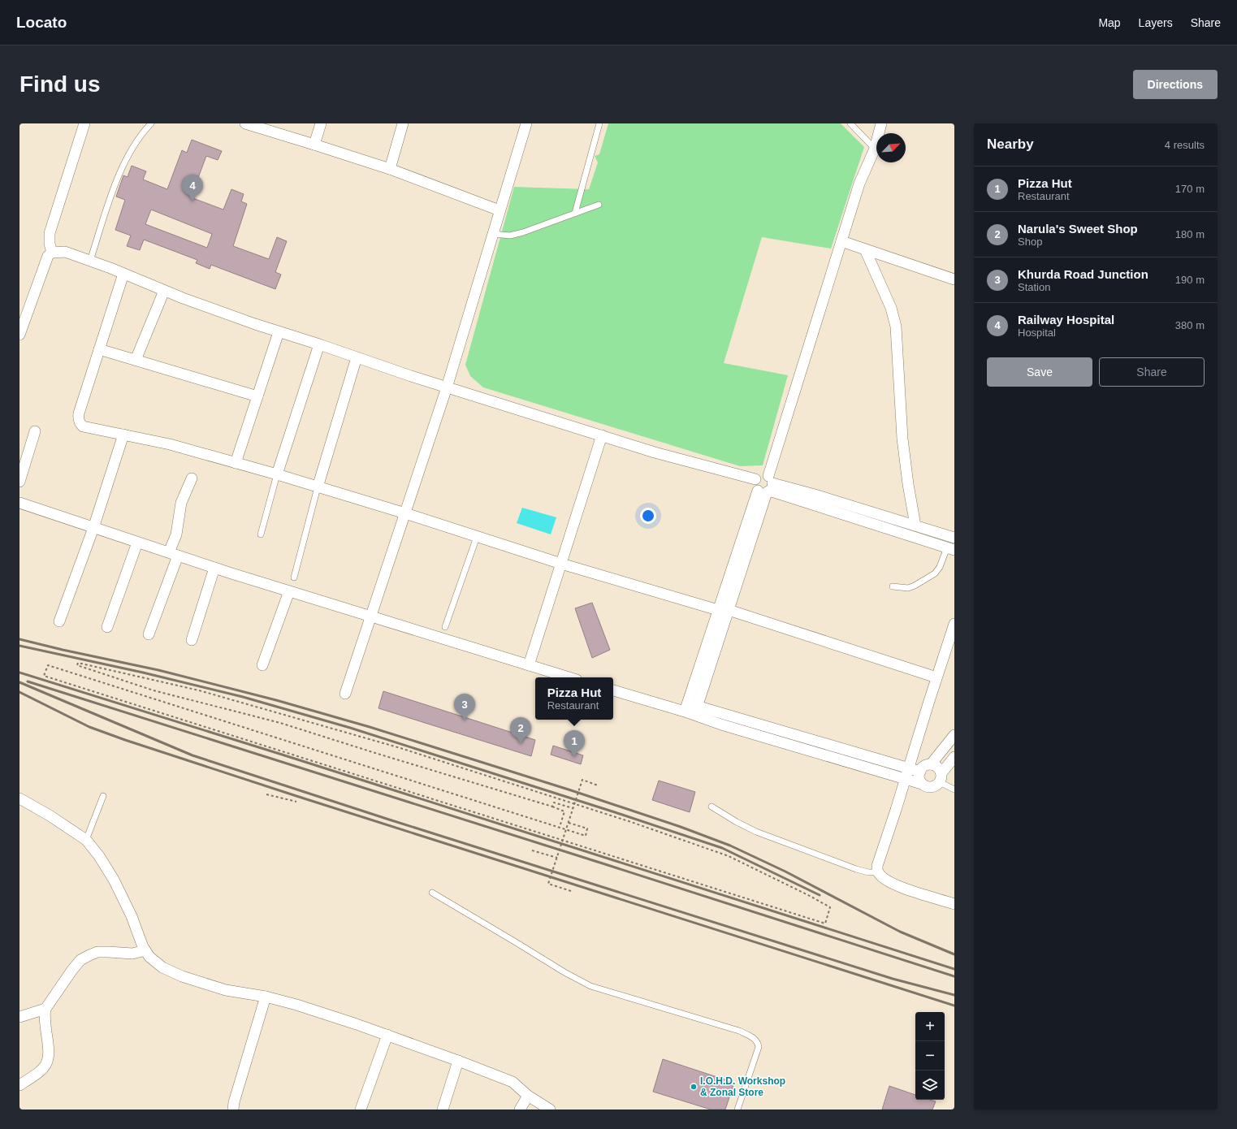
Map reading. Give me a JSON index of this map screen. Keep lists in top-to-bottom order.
{
  "places": ["I.O.H.D. Workshop & Zonal Store"],
  "north": "top right",
  "page": {
    "header": "Locato",
    "nav": ["Map", "Layers", "Share"],
    "buttons": [
      "Directions",
      ["Save", "Share"]
    ],
    "title": "Find us",
    "heading": ["Nearby", "4 results"],
    "list": [
      {
        "mark": "1",
        "name": "Pizza Hut",
        "note": "Restaurant",
        "value": "170 m"
      },
      {
        "mark": "2",
        "name": "Narula's Sweet Shop",
        "note": "Shop",
        "value": "180 m"
      },
      {
        "mark": "3",
        "name": "Khurda Road Junction",
        "note": "Station",
        "value": "190 m"
      },
      {
        "mark": "4",
        "name": "Railway Hospital",
        "note": "Hospital",
        "value": "380 m"
      }
    ],
    "pins": [
      "4",
      "3",
      "2",
      "1"
    ],
    "popup": ["Pizza Hut", "Restaurant"],
    "map_buttons": ["+", "−"]
  }
}
